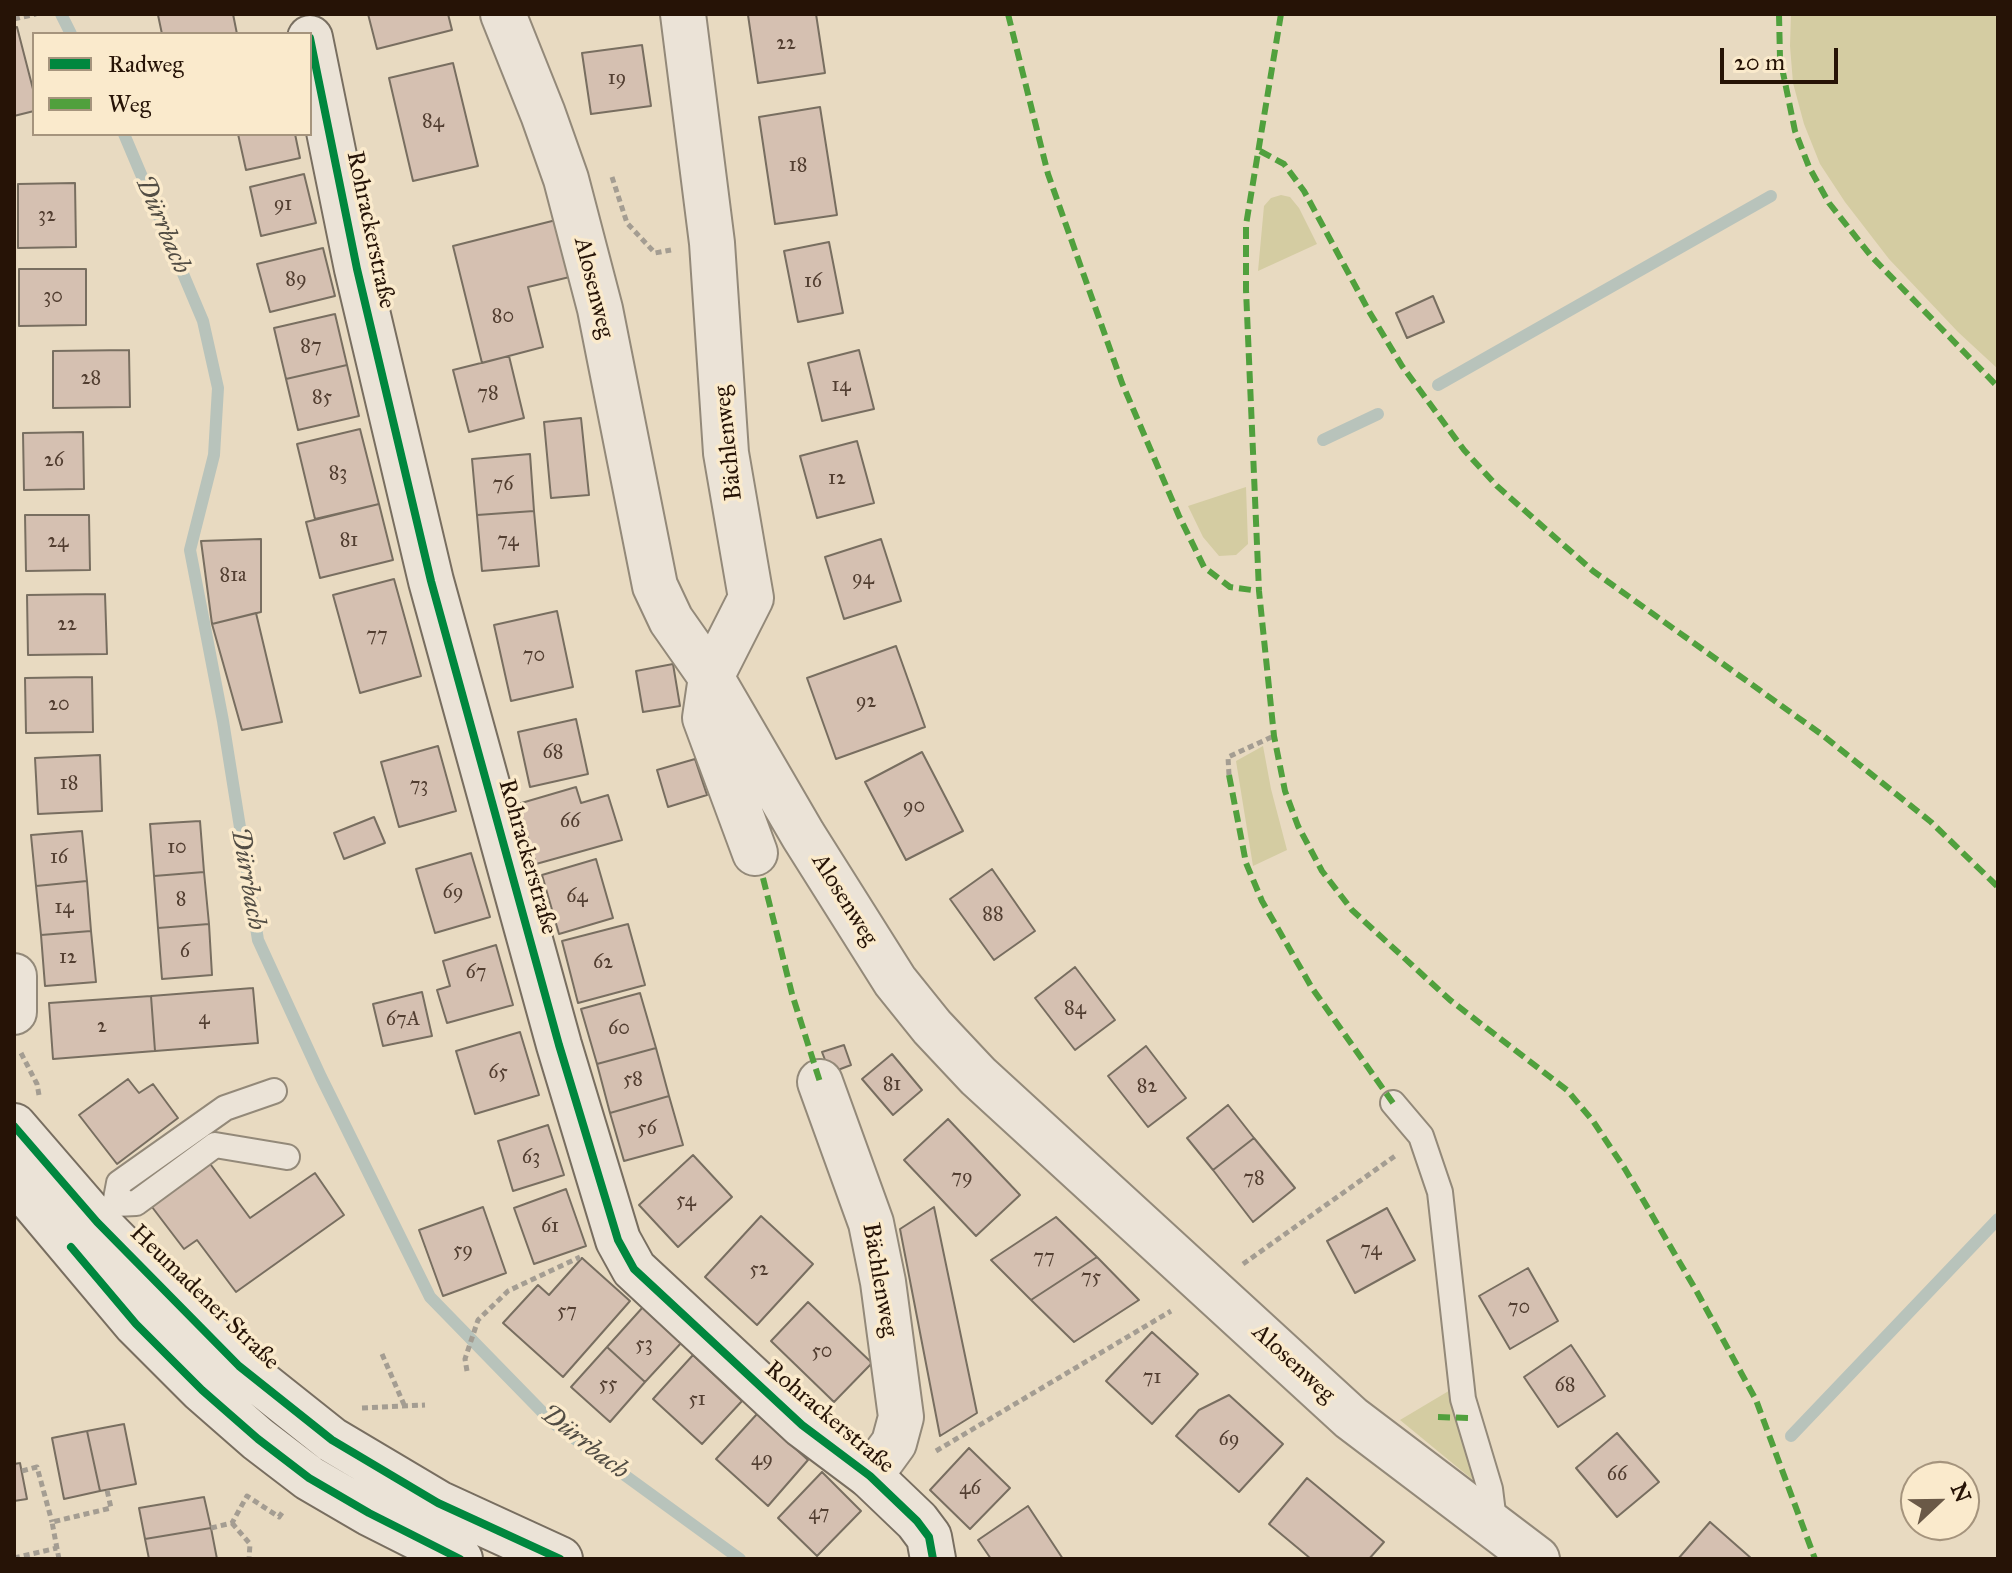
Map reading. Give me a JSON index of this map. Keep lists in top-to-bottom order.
{
  "streets": {
    "street": [
      "Rohrackerstraße",
      "Alosenweg",
      "Bächlenweg",
      "Heumadener Straße"
    ]
  },
  "crossings": [
    ["Rohrackerstraße", "Bächlenweg"],
    ["Alosenweg", "Bächlenweg"]
  ],
  "water": ["Dürrbach"],
  "house_numbers": [
    "22",
    "19",
    "84",
    "18",
    "91",
    "32",
    "89",
    "16",
    "30",
    "80",
    "87",
    "28",
    "14",
    "78",
    "85",
    "26",
    "83",
    "12",
    "76",
    "81",
    "74",
    "24",
    "81a",
    "94",
    "22",
    "77",
    "70",
    "92",
    "20",
    "68",
    "18",
    "73",
    "90",
    "66",
    "10",
    "16",
    "69",
    "64",
    "8",
    "14",
    "88",
    "6",
    "12",
    "62",
    "67",
    "84",
    "4",
    "67A",
    "2",
    "60",
    "65",
    "58",
    "81",
    "82",
    "56",
    "63",
    "79",
    "78",
    "54",
    "61",
    "74",
    "59",
    "77",
    "52",
    "75",
    "70",
    "57",
    "53",
    "50",
    "71",
    "55",
    "68",
    "51",
    "69",
    "49",
    "66",
    "46",
    "47"
  ],
  "legend": ["Radweg", "Weg"],
  "scale_bar": "20 m",
  "north": "right"
}
